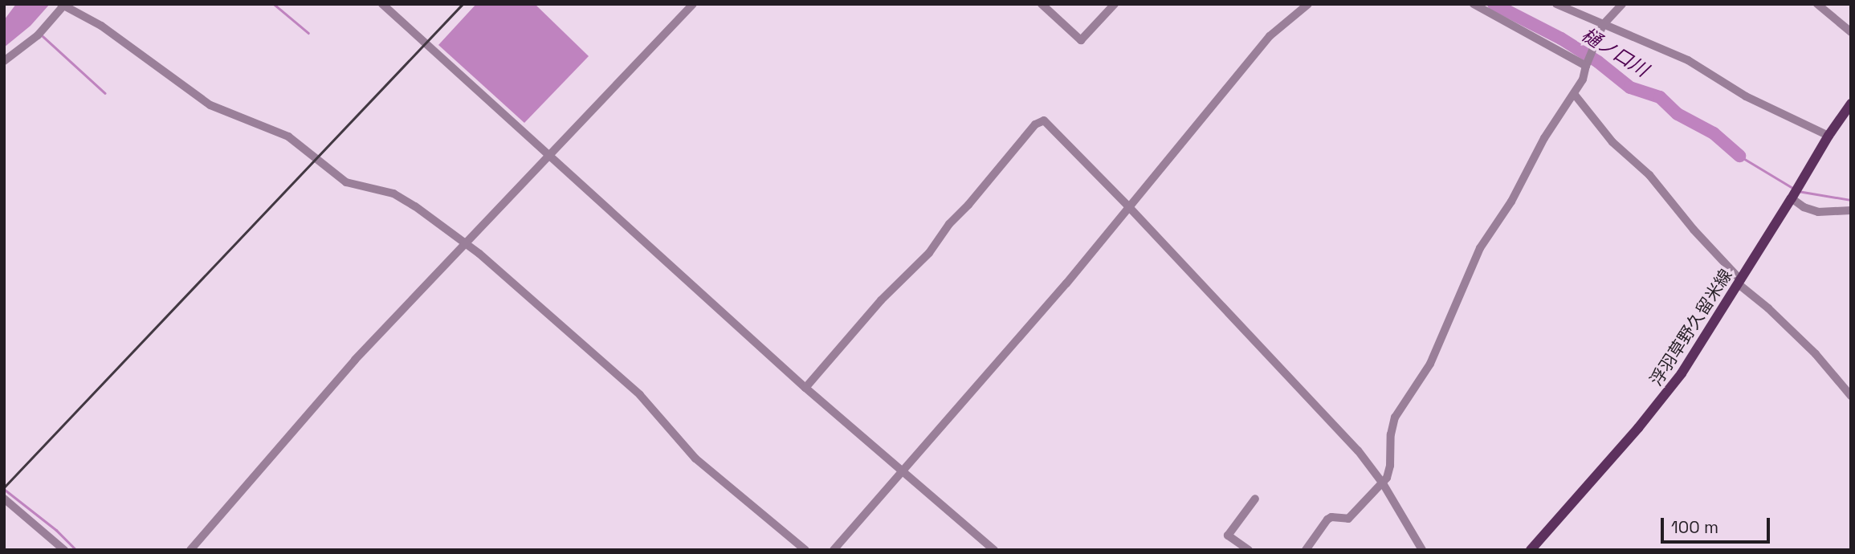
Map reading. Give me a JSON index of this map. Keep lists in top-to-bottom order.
{
  "streets": {
    "main road": ["浮羽草野久留米線"]
  },
  "water": ["樋ノ口川"],
  "scale_bar": "100 m"
}
